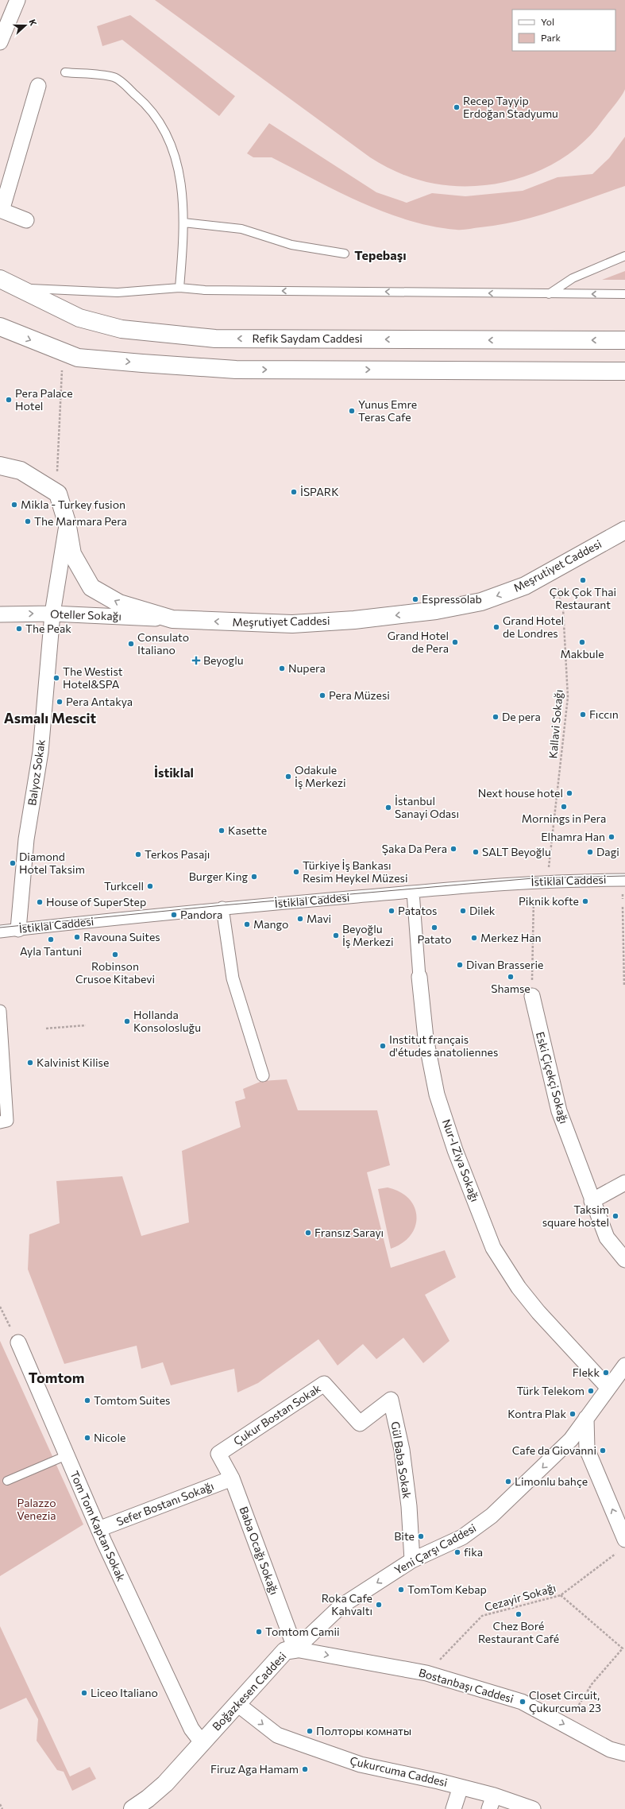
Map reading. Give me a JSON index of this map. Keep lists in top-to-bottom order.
{
  "streets": {
    "main road": ["Refik Saydam Caddesi", "Meşrutiyet Caddesi", "Boğazkesen Caddesi"],
    "street": [
      "Oteller Sokağı",
      "Balyoz Sokak",
      "İstiklal Caddesi",
      "Eski Çiçekçi Sokağı",
      "Nur-I Ziya Sokağı",
      "Çukur Bostan Sokak",
      "Gül Baba Sokak",
      "Sefer Bostanı Sokağı",
      "Tom Tom Kaptan Sokak",
      "Yeni Çarşı Caddesi",
      "Baba Ocağı Sokağı",
      "Bostanbaşı Caddesi",
      "Çukurcuma Caddesi"
    ],
    "path": ["Kallavi Sokağı", "Cezayir Sokağı"]
  },
  "crossings": [
    ["Meşrutiyet Caddesi", "Oteller Sokağı"],
    ["Meşrutiyet Caddesi", "Kallavi Sokağı"],
    ["Meşrutiyet Caddesi", "Balyoz Sokak"],
    ["Oteller Sokağı", "Balyoz Sokak"],
    ["Kallavi Sokağı", "İstiklal Caddesi"],
    ["Balyoz Sokak", "İstiklal Caddesi"],
    ["İstiklal Caddesi", "Nur-I Ziya Sokağı"],
    ["Nur-I Ziya Sokağı", "Yeni Çarşı Caddesi"],
    ["Çukur Bostan Sokak", "Gül Baba Sokak"],
    ["Çukur Bostan Sokak", "Baba Ocağı Sokağı"],
    ["Gül Baba Sokak", "Yeni Çarşı Caddesi"],
    ["Sefer Bostanı Sokağı", "Tom Tom Kaptan Sokak"],
    ["Sefer Bostanı Sokağı", "Baba Ocağı Sokağı"],
    ["Tom Tom Kaptan Sokak", "Boğazkesen Caddesi"],
    ["Yeni Çarşı Caddesi", "Baba Ocağı Sokağı"],
    ["Yeni Çarşı Caddesi", "Bostanbaşı Caddesi"],
    ["Yeni Çarşı Caddesi", "Boğazkesen Caddesi"],
    ["Baba Ocağı Sokağı", "Bostanbaşı Caddesi"],
    ["Baba Ocağı Sokağı", "Boğazkesen Caddesi"],
    ["Cezayir Sokağı", "Bostanbaşı Caddesi"],
    ["Bostanbaşı Caddesi", "Boğazkesen Caddesi"],
    ["Boğazkesen Caddesi", "Çukurcuma Caddesi"]
  ],
  "one_way": [
    "Meşrutiyet Caddesi",
    "Yeni Çarşı Caddesi",
    "Bostanbaşı Caddesi",
    "Çukurcuma Caddesi"
  ],
  "districts": [
    "Tepebaşı",
    "Asmalı Mescit",
    "İstiklal",
    "Tomtom"
  ],
  "parks": ["Palazzo Venezia"],
  "places": {
    "other": [
      "Recep Tayyip Erdoğan Stadyumu",
      "Pera Palace Hotel",
      "Yunus Emre Teras Cafe",
      "İSPARK",
      "Mikla - Turkey fusion",
      "The Marmara Pera",
      "Çok Çok Thai Restaurant",
      "Espressolab",
      "Grand Hotel de Londres",
      "The Peak",
      "Grand Hotel de Pera",
      "Makbule",
      "Consulato Italiano",
      "Nupera",
      "The Westist Hotel&SPA",
      "Pera Müzesi",
      "Pera Antakya",
      "Fıccın",
      "De pera",
      "Odakule İş Merkezi",
      "Next house hotel",
      "Mornings in Pera",
      "İstanbul Sanayi Odası",
      "Kasette",
      "Elhamra Han",
      "Şaka Da Pera",
      "SALT Beyoğlu",
      "Dagi",
      "Terkos Pasajı",
      "Diamond Hotel Taksim",
      "Türkiye İş Bankası Resim Heykel Müzesi",
      "Burger King",
      "Turkcell",
      "Piknik kofte",
      "House of SuperStep",
      "Patatos",
      "Dilek",
      "Pandora",
      "Mavi",
      "Mango",
      "Patato",
      "Beyoğlu İş Merkezi",
      "Ravouna Suites",
      "Merkez Han",
      "Ayla Tantuni",
      "Robinson Crusoe Kitabevi",
      "Divan Brasserie",
      "Shamse",
      "Hollanda Konsolosluğu",
      "Institut français d'études anatoliennes",
      "Kalvinist Kilise",
      "Taksim square hostel",
      "Fransız Sarayı",
      "Flekk",
      "Türk Telekom",
      "Tomtom Suites",
      "Kontra Plak",
      "Nicole",
      "Cafe da Giovanni",
      "Limonlu bahçe",
      "Bite",
      "fika",
      "TomTom Kebap",
      "Roka Cafe Kahvaltı",
      "Chez Boré Restaurant Café",
      "Tomtom Camii",
      "Liceo Italiano",
      "Closet Circuit, Çukurcuma 23",
      "Полторы комнаты",
      "Firuz Aga Hamam"
    ],
    "health": ["Beyoglu"]
  },
  "legend": ["Yol", "Park"],
  "north": "right"
}
